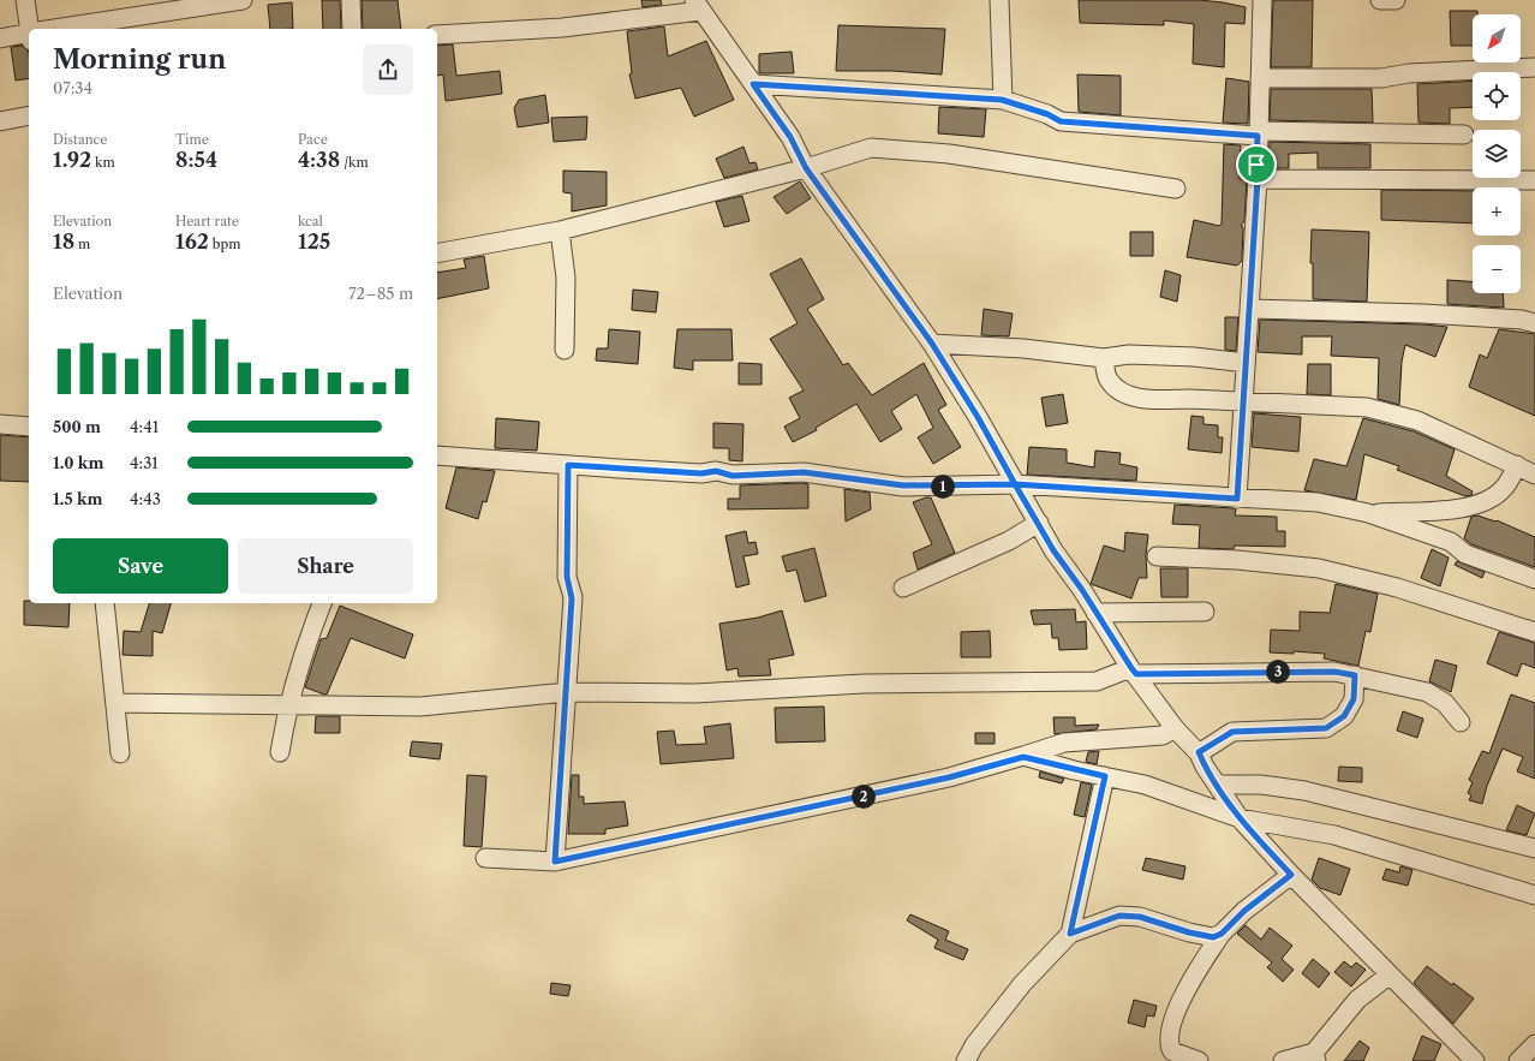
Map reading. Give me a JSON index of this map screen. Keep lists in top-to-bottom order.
{
  "north": "bottom left",
  "page": {
    "map_buttons": ["+", "−"],
    "heading": ["Morning run", "07:34"],
    "stats": [
      ["Distance", "1.92 km"],
      ["Time", "8:54"],
      ["Pace", "4:38 /km"],
      ["Elevation", "18 m"],
      ["Heart rate", "162 bpm"],
      ["kcal", "125"]
    ],
    "chart": ["Elevation", "72–85 m"],
    "list": [
      {
        "name": "500 m",
        "note": "4:41"
      },
      {
        "name": "1.0 km",
        "note": "4:31"
      },
      {
        "name": "1.5 km",
        "note": "4:43"
      }
    ],
    "pins": ["1", "3", "2"],
    "buttons": ["Save", "Share"]
  }
}
